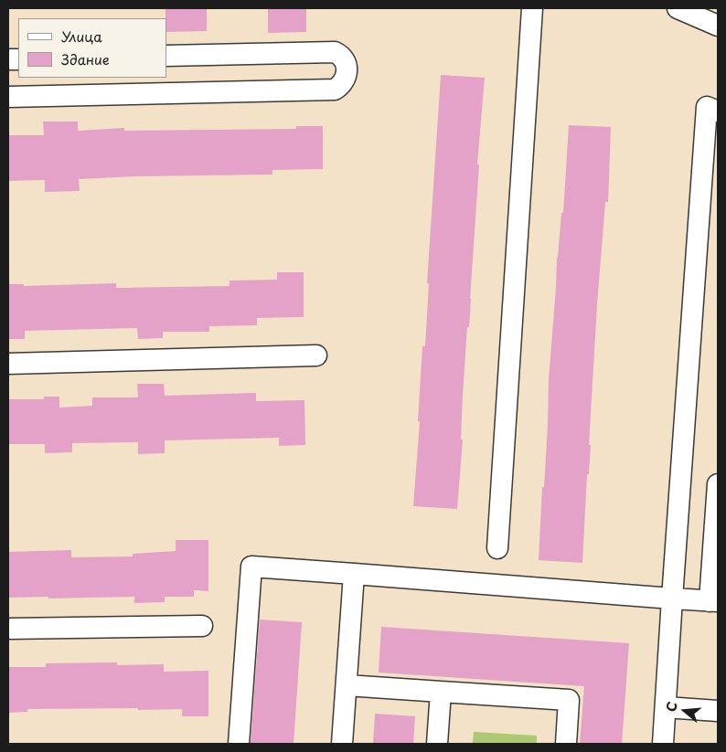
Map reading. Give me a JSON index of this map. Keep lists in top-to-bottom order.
{
  "legend": ["Улица", "Здание"],
  "north": "left"
}
